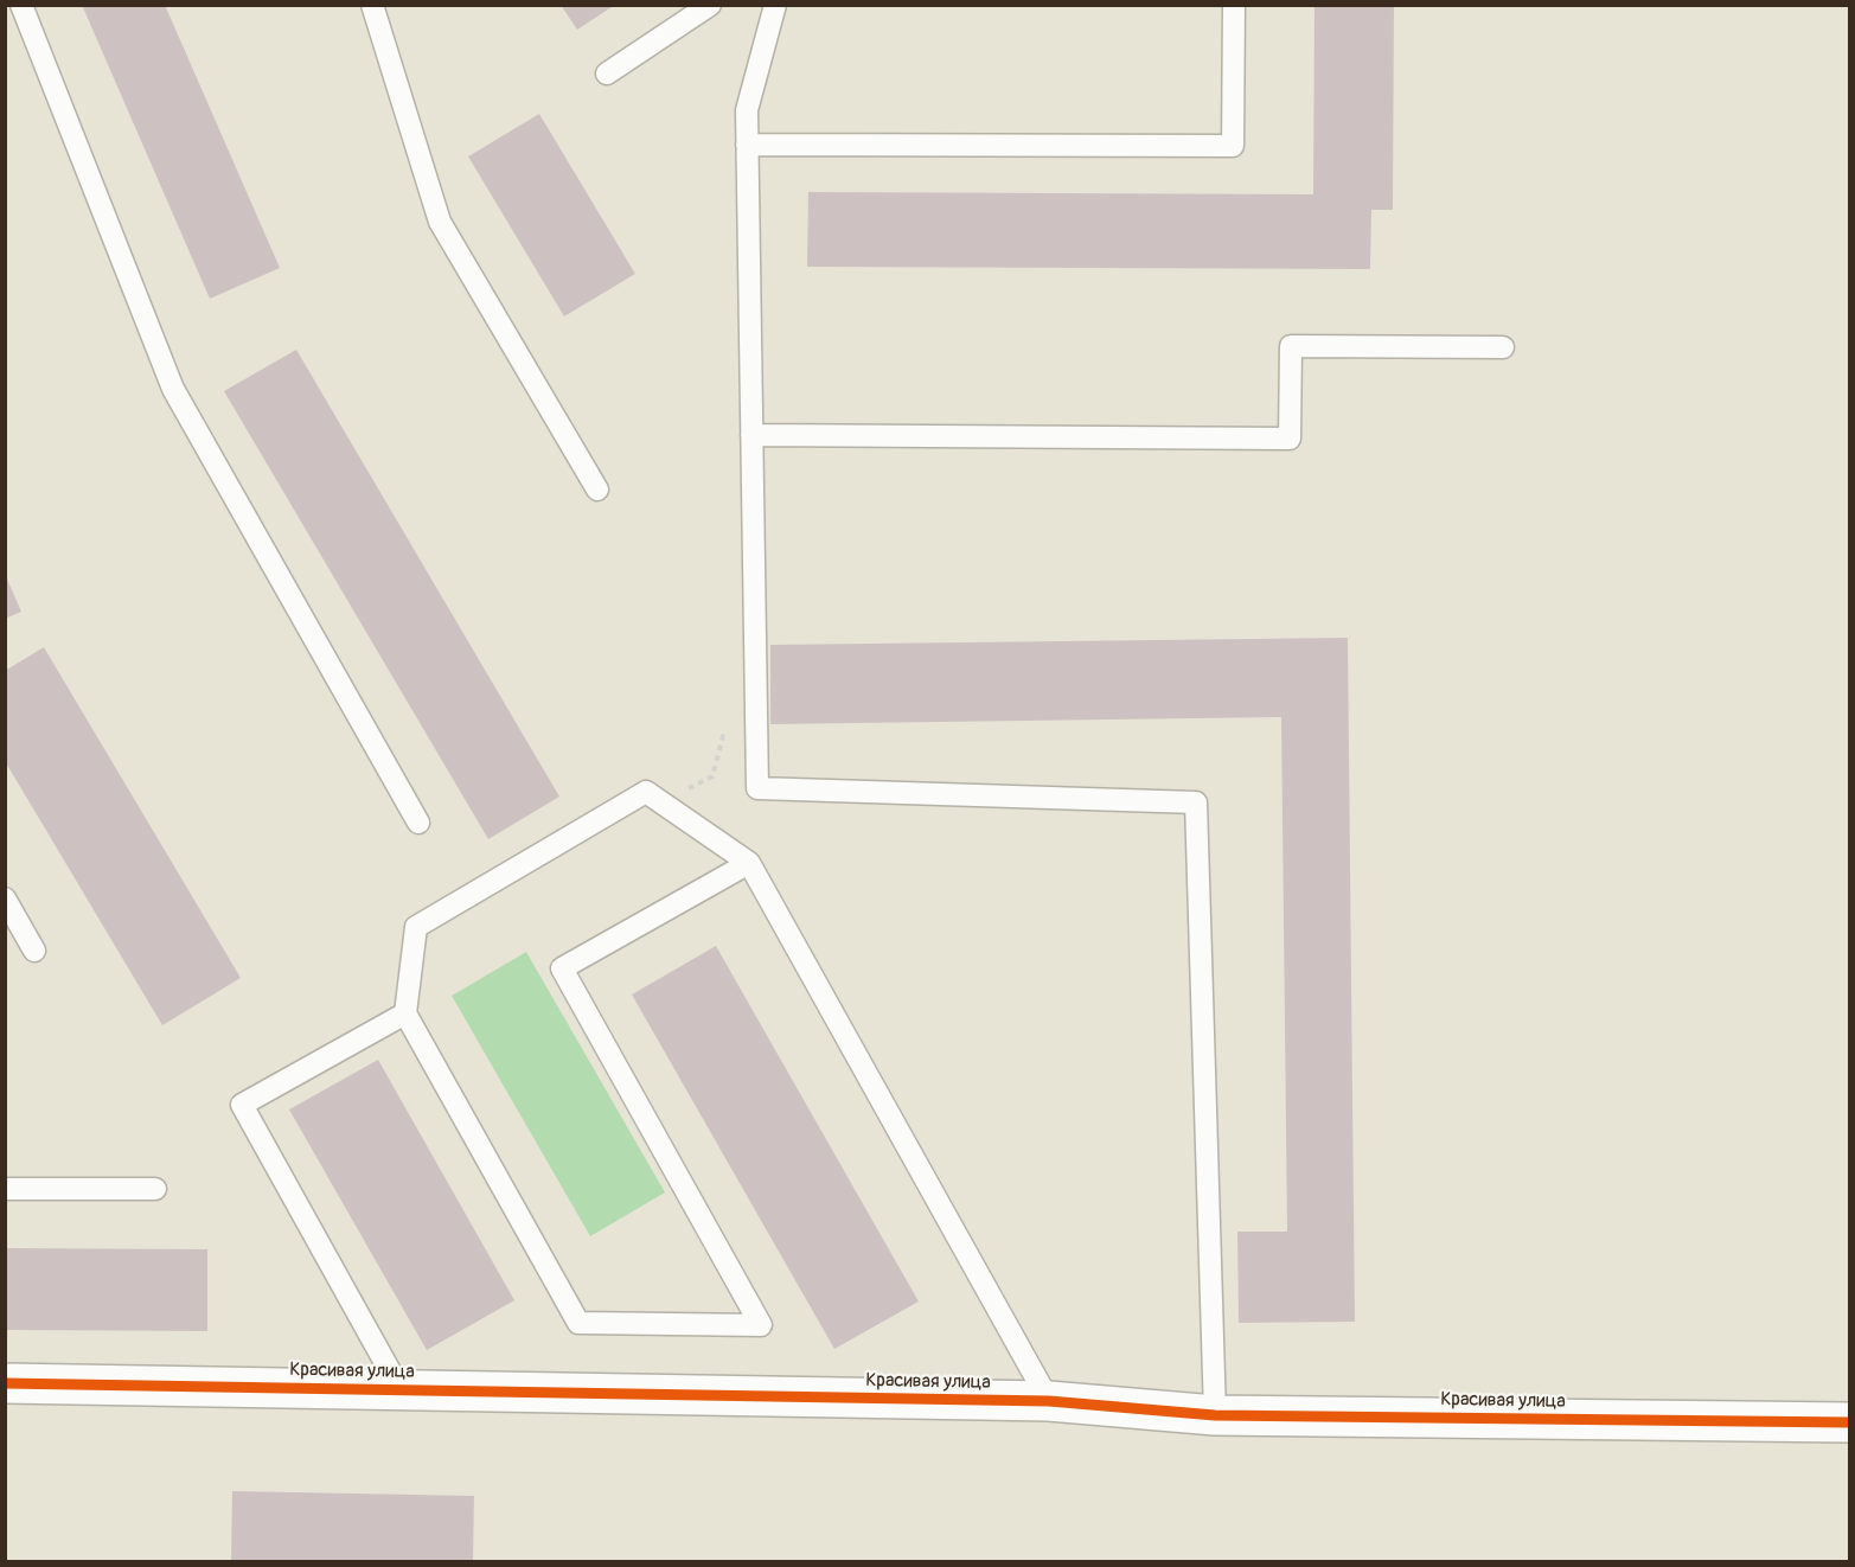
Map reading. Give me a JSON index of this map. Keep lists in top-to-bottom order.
{
  "streets": {
    "street": ["Красивая улица"]
  }
}
